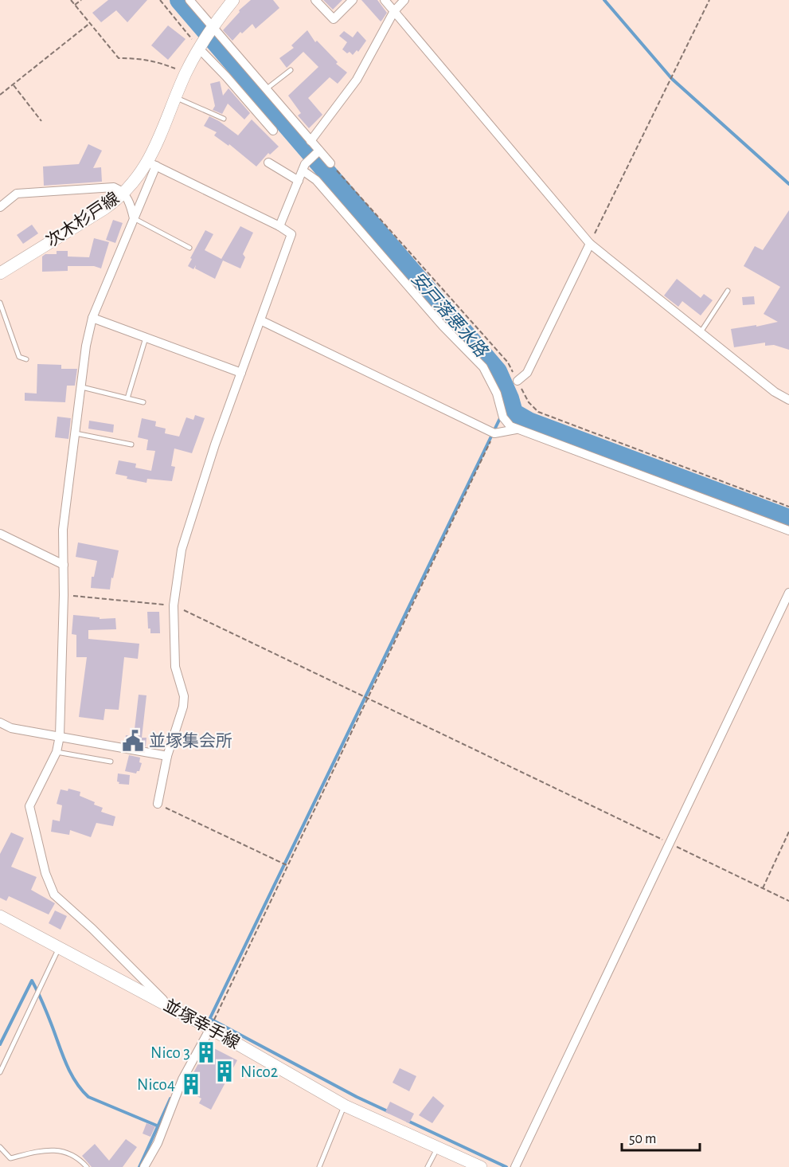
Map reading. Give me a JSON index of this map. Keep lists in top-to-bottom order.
{
  "streets": {
    "main road": ["次木杉戸線", "並塚幸手線"]
  },
  "water": ["安戸落悪水路"],
  "places": {
    "public building": ["並塚集会所"],
    "building": ["Nico 3", "Nico2", "Nico4"]
  },
  "scale_bar": "50 m"
}
